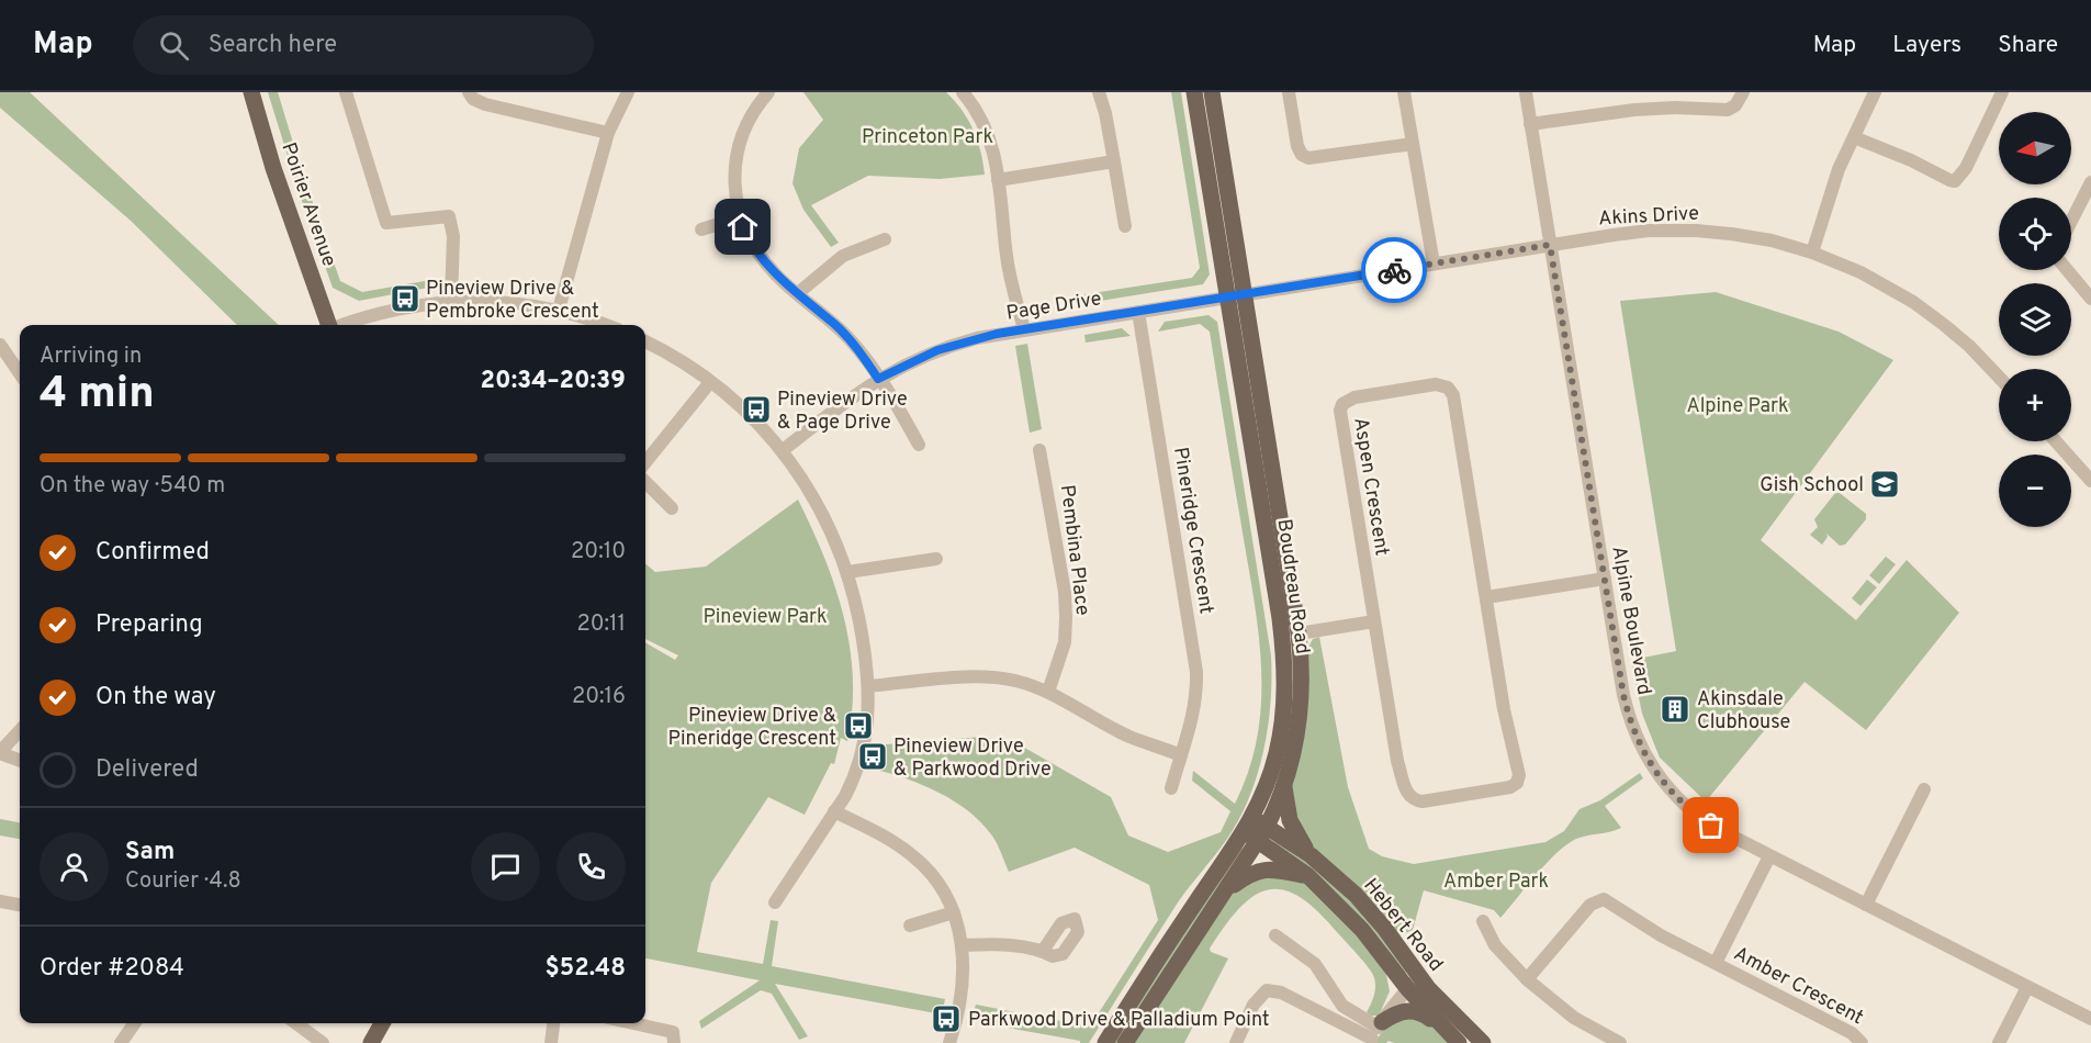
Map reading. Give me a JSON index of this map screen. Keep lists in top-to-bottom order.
{
  "streets": {
    "main road": ["Poirier Avenue", "Boudreau Road", "Hebert Road"],
    "street": [
      "Akins Drive",
      "Page Drive",
      "Aspen Crescent",
      "Pineridge Crescent",
      "Pembina Place",
      "Alpine Boulevard",
      "Amber Crescent"
    ]
  },
  "crossings": [
    ["Akins Drive", "Page Drive"],
    ["Akins Drive", "Boudreau Road"],
    ["Akins Drive", "Alpine Boulevard"],
    ["Page Drive", "Pineridge Crescent"],
    ["Page Drive", "Boudreau Road"],
    ["Boudreau Road", "Hebert Road"],
    ["Alpine Boulevard", "Amber Crescent"]
  ],
  "parks": [
    "Princeton Park",
    "Alpine Park",
    "Pineview Park",
    "Amber Park"
  ],
  "places": {
    "bus stop": [
      "Pineview Drive & Pembroke Crescent",
      "Pineview Drive & Page Drive",
      "Pineview Drive & Pineridge Crescent",
      "Pineview Drive & Parkwood Drive",
      "Parkwood Drive & Palladium Point"
    ],
    "school or university": ["Gish School"],
    "building": ["Akinsdale Clubhouse"]
  },
  "north": "left",
  "page": {
    "header": "Map",
    "search": "Search here",
    "nav": ["Map", "Layers", "Share"],
    "map_buttons": ["+", "−"],
    "heading": ["4 min", "Arriving in", "20:34–20:39"],
    "panel": [
      "Sam",
      "Courier · 4.8",
      "Order #2084",
      "$52.48"
    ],
    "bar": "On the way · 540 m",
    "list": [
      ["Confirmed", "20:10"],
      ["Preparing", "20:11"],
      ["On the way", "20:16"],
      "Delivered"
    ]
  }
}
